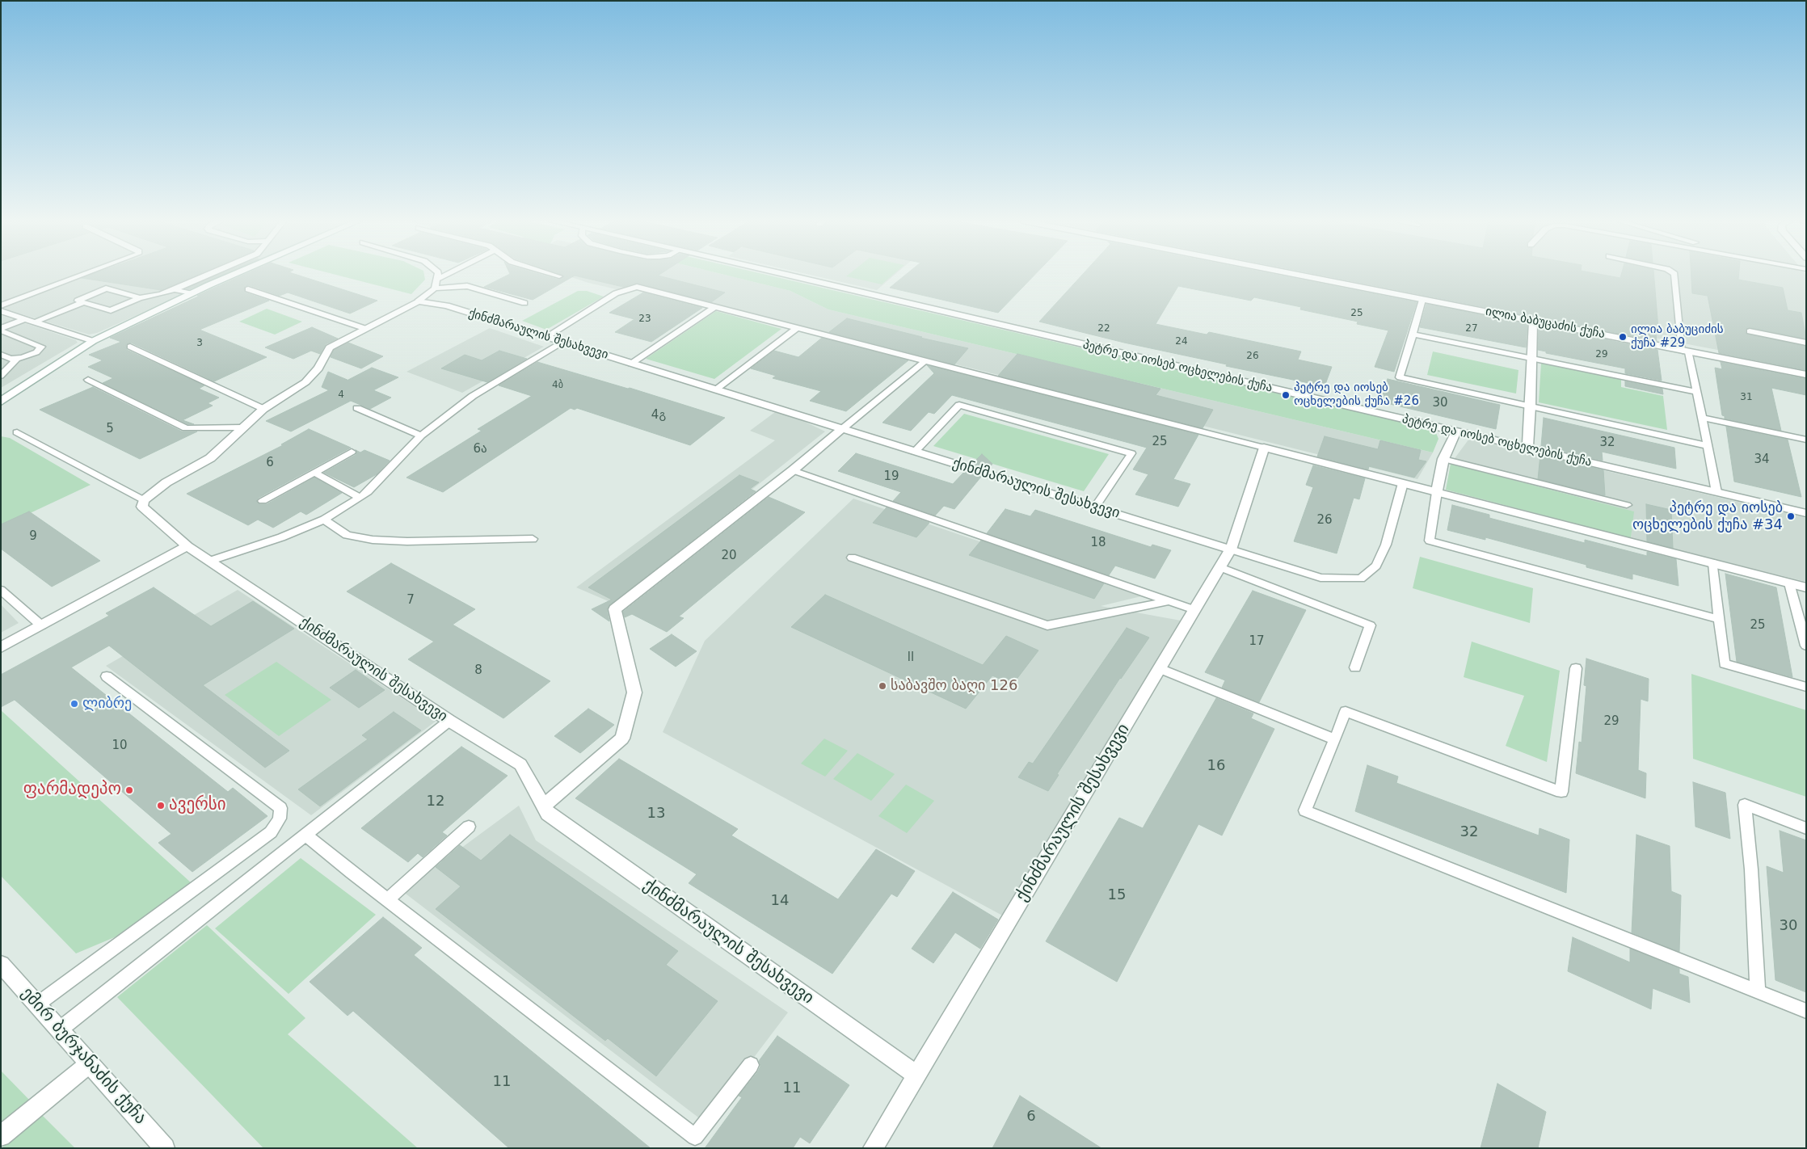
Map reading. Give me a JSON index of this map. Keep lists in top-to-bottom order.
{
  "streets": {
    "street": [
      "ილია ბაბუცაძის ქუჩა",
      "ქინძმარაულის შესახვევი",
      "პეტრე და იოსებ ოცხელების ქუჩა",
      "ემირ ბურჯანაძის ქუჩა"
    ]
  },
  "places": [
    "ილია ბაბუციძის ქუჩა #29",
    "პეტრე და იოსებ ოცხელების ქუჩა #26",
    "პეტრე და იოსებ ოცხელების ქუჩა #34",
    "საბავშო ბაღი 126",
    "ლიბრე",
    "ფარმადეპო",
    "ავერსი"
  ],
  "house_numbers": [
    "25",
    "23",
    "22",
    "27",
    "24",
    "3",
    "29",
    "26",
    "4ბ",
    "4",
    "31",
    "30",
    "4გ",
    "5",
    "25",
    "32",
    "6ა",
    "34",
    "6",
    "19",
    "26",
    "9",
    "18",
    "20",
    "7",
    "25",
    "17",
    "ll",
    "8",
    "29",
    "10",
    "16",
    "12",
    "13",
    "32",
    "15",
    "14",
    "30",
    "11",
    "11",
    "6"
  ]
}
